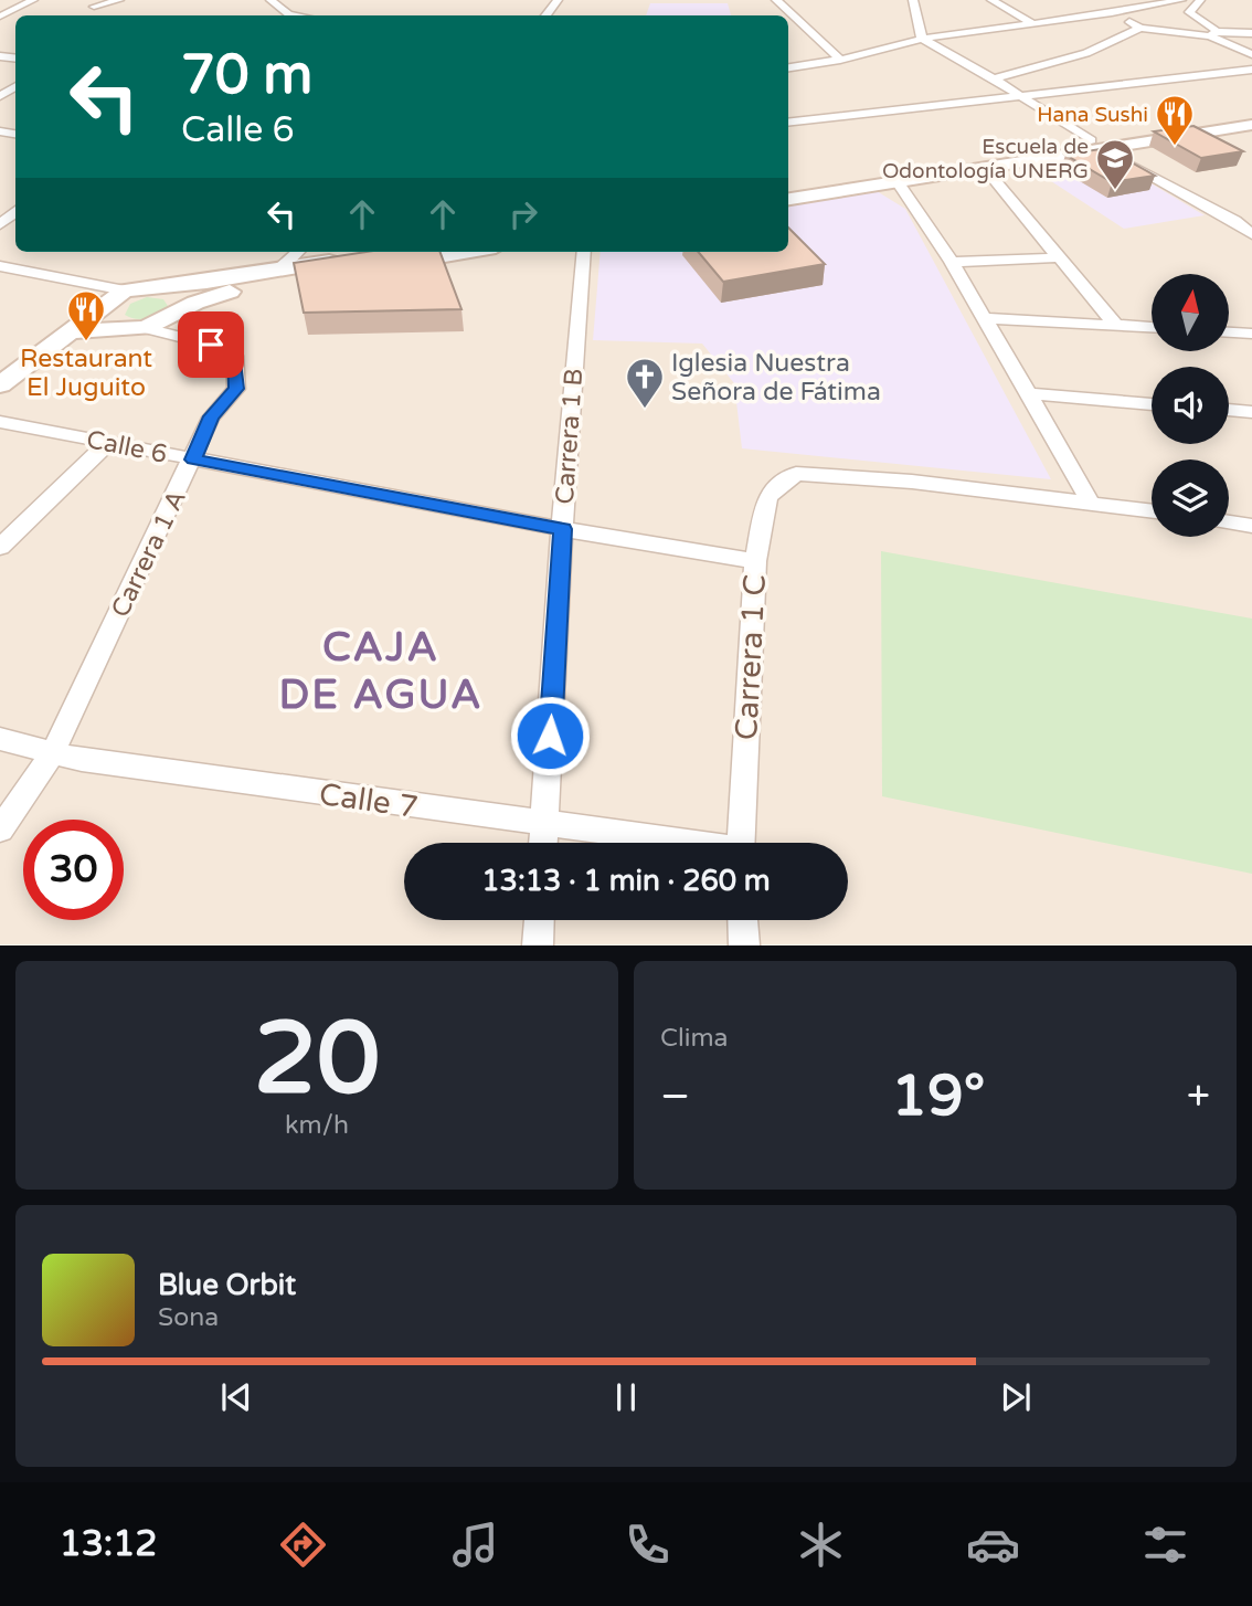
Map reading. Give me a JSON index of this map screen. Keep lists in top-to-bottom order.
{
  "streets": {
    "street": [
      "Carrera 1 B",
      "Calle 6",
      "Carrera 1 A",
      "Carrera 1 C",
      "Calle 7"
    ]
  },
  "crossings": [
    ["Carrera 1 B", "Calle 6"],
    ["Carrera 1 B", "Calle 7"],
    ["Calle 6", "Carrera 1 A"],
    ["Calle 6", "Carrera 1 C"],
    ["Carrera 1 A", "Calle 7"]
  ],
  "districts": ["CAJA DE AGUA"],
  "places": {
    "restaurant": ["Hana Sushi", "Restaurant El Juguito"],
    "school or university": ["Escuela de Odontología UNERG"],
    "church": ["Iglesia Nuestra Señora de Fátima"]
  },
  "north": "top",
  "page": {
    "turn": ["70 m", "Calle 6"],
    "limit": "30",
    "trip": "13:13 · 1 min · 260 m",
    "tile": [
      ["20", "km/h"],
      "Clima"
    ],
    "heat": ["−", "19°", "+"],
    "song": ["Blue Orbit", "Sona"],
    "tabs": "13:12"
  }
}
